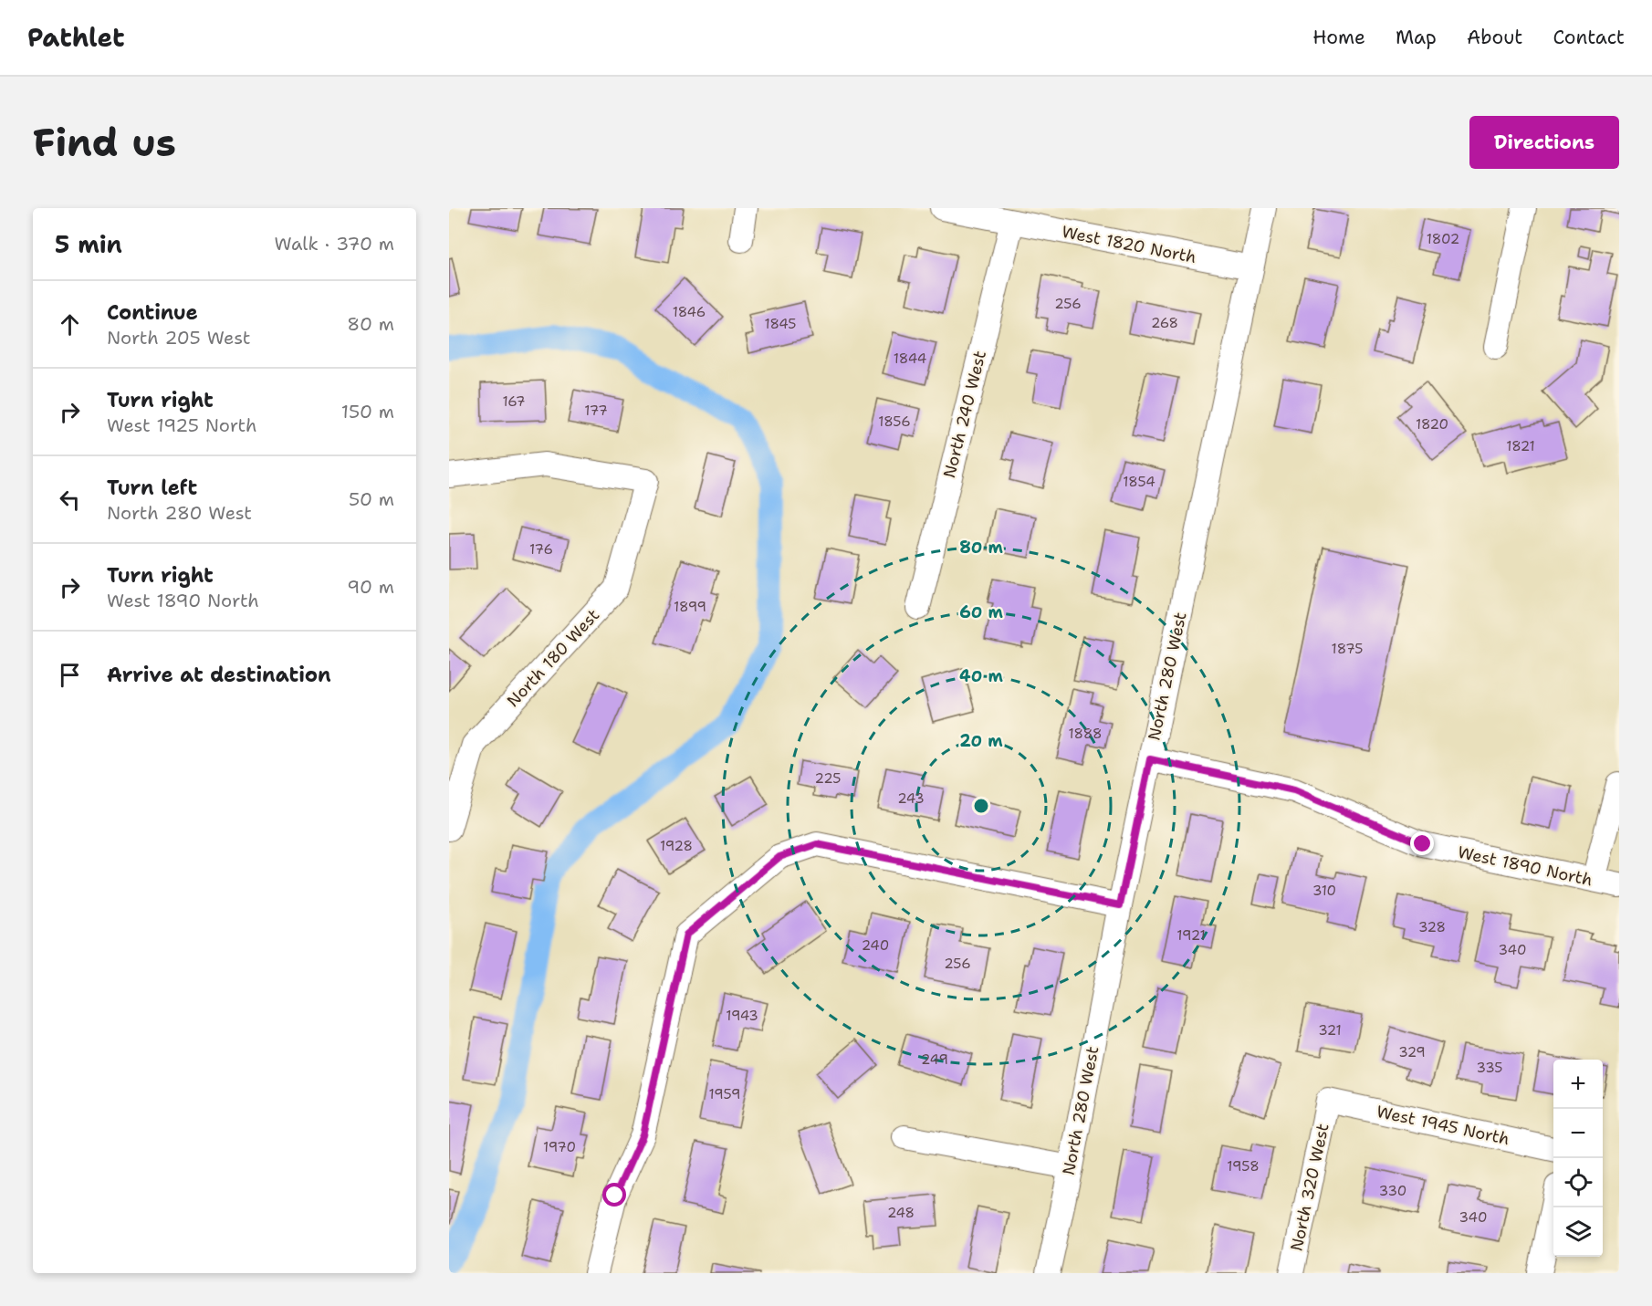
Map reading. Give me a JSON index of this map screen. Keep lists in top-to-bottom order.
{
  "streets": {
    "street": [
      "West 1820 North",
      "North 240 West",
      "North 180 West",
      "North 280 West",
      "West 1890 North",
      "West 1945 North",
      "North 320 West"
    ]
  },
  "crossings": [
    ["West 1820 North", "North 240 West"],
    ["West 1820 North", "North 280 West"],
    ["North 280 West", "West 1890 North"],
    ["West 1945 North", "North 320 West"]
  ],
  "house_numbers": [
    "1802",
    "256",
    "1846",
    "268",
    "1845",
    "1844",
    "167",
    "177",
    "1856",
    "1820",
    "1821",
    "1854",
    "176",
    "1899",
    "1875",
    "1888",
    "225",
    "243",
    "1928",
    "310",
    "328",
    "1921",
    "240",
    "340",
    "256",
    "1943",
    "321",
    "329",
    "249",
    "335",
    "1959",
    "1970",
    "1958",
    "330",
    "248",
    "340"
  ],
  "page": {
    "header": "Pathlet",
    "nav": [
      "Home",
      "Map",
      "About",
      "Contact"
    ],
    "buttons": "Directions",
    "title": "Find us",
    "heading": ["5 min", "Walk · 370 m"],
    "list": [
      ["Continue", "North 205 West", "80 m"],
      ["Turn right", "West 1925 North", "150 m"],
      ["Turn left", "North 280 West", "50 m"],
      ["Turn right", "West 1890 North", "90 m"],
      "Arrive at destination"
    ],
    "map_buttons": ["+", "−"]
  },
  "rings": [
    "80 m",
    "60 m",
    "40 m",
    "20 m"
  ]
}
